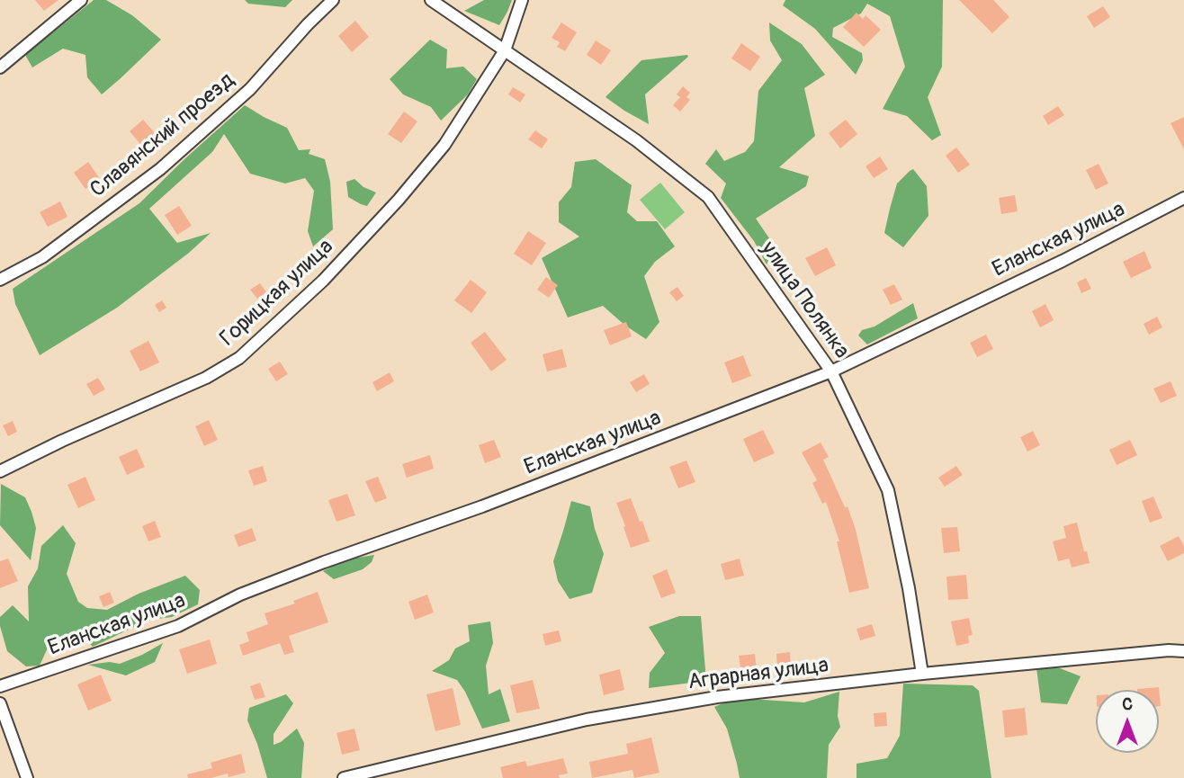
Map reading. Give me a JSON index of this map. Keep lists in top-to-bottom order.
{
  "streets": {
    "street": [
      "Славянский проезд",
      "Еланская улица",
      "Горицкая улица",
      "улица Полянка",
      "Аграрная улица"
    ]
  },
  "crossings": [
    ["Еланская улица", "улица Полянка"],
    ["Горицкая улица", "улица Полянка"],
    ["улица Полянка", "Аграрная улица"]
  ],
  "north": "top"
}
